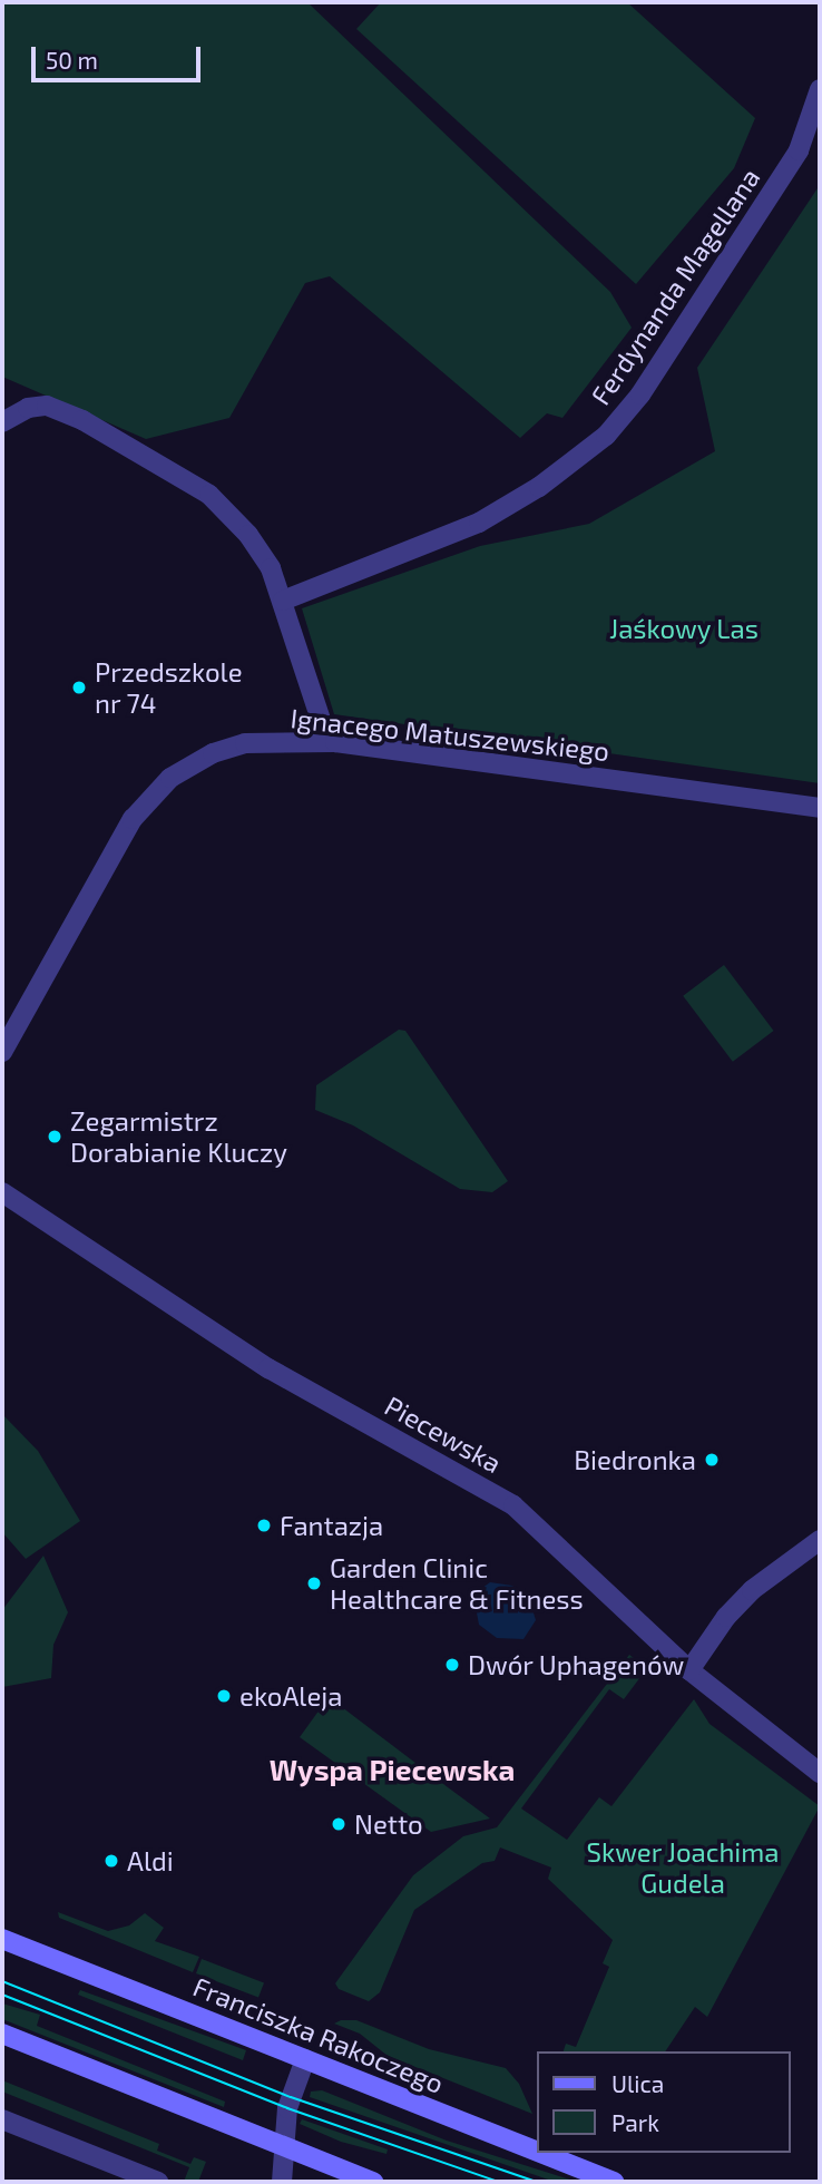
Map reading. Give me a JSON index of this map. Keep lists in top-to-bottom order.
{
  "streets": {
    "main road": ["Franciszka Rakoczego"],
    "street": ["Ferdynanda Magellana", "Ignacego Matuszewskiego", "Piecewska"]
  },
  "districts": ["Wyspa Piecewska"],
  "parks": ["Jaśkowy Las", "Skwer Joachima Gudela"],
  "places": [
    "Przedszkole nr 74",
    "Zegarmistrz Dorabianie Kluczy",
    "Biedronka",
    "Fantazja",
    "Garden Clinic Healthcare & Fitness",
    "Dwór Uphagenów",
    "ekoAleja",
    "Netto",
    "Aldi"
  ],
  "legend": ["Ulica", "Park"],
  "scale_bar": "50 m"
}
